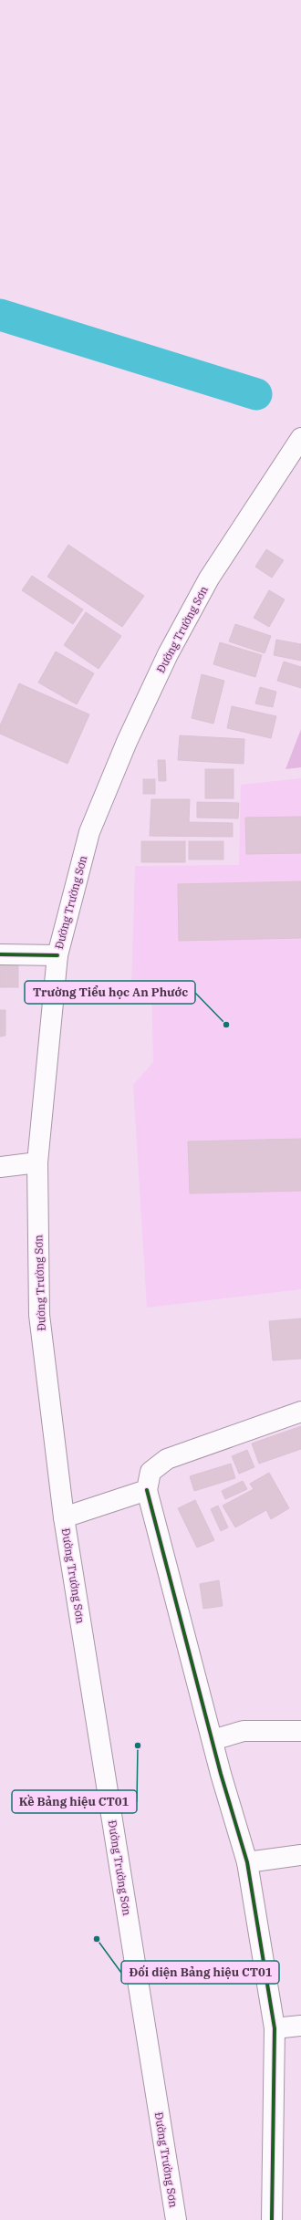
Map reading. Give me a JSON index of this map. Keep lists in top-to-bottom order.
{
  "streets": {
    "main road": ["Đường Trường Sơn"]
  },
  "places": ["Trường Tiểu học An Phước", "Kề Bảng hiệu CT01", "Đối diện Bảng hiệu CT01"]
}
